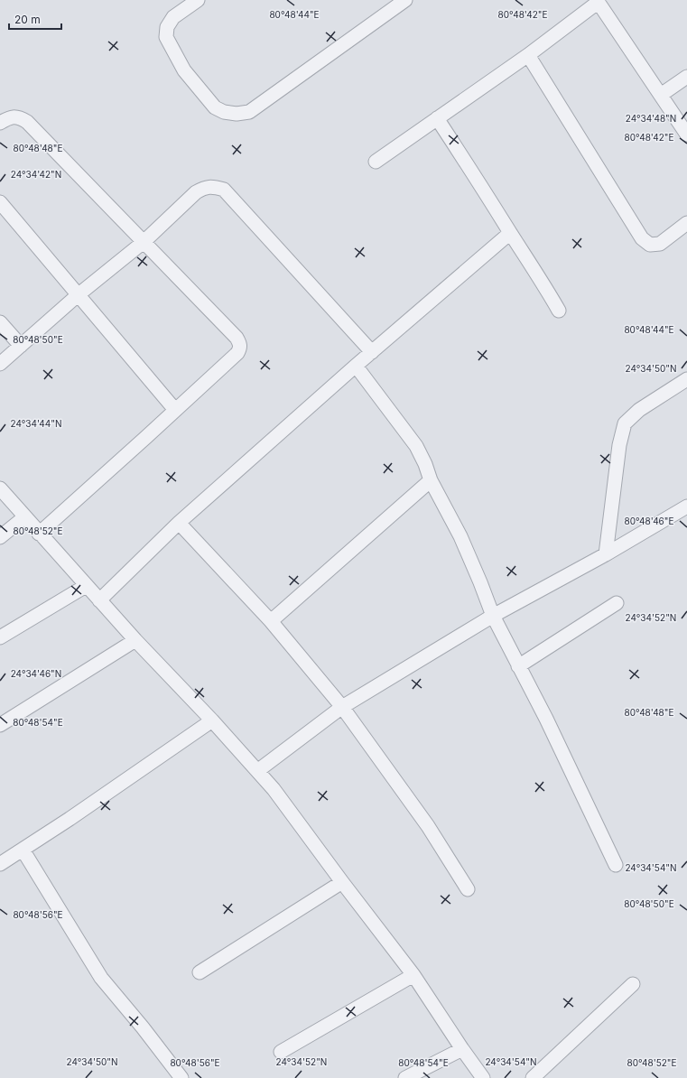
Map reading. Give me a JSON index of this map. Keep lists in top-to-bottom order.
{
  "scale_bar": "20 m",
  "coordinates": [
    "80°48'44\"E",
    "80°48'42\"E",
    "24°34'48\"N",
    "80°48'48\"E",
    "24°34'42\"N",
    "80°48'50\"E",
    "24°34'50\"N",
    "24°34'44\"N",
    "80°48'46\"E",
    "80°48'52\"E",
    "24°34'52\"N",
    "24°34'46\"N",
    "80°48'54\"E",
    "24°34'54\"N",
    "80°48'56\"E"
  ]
}
